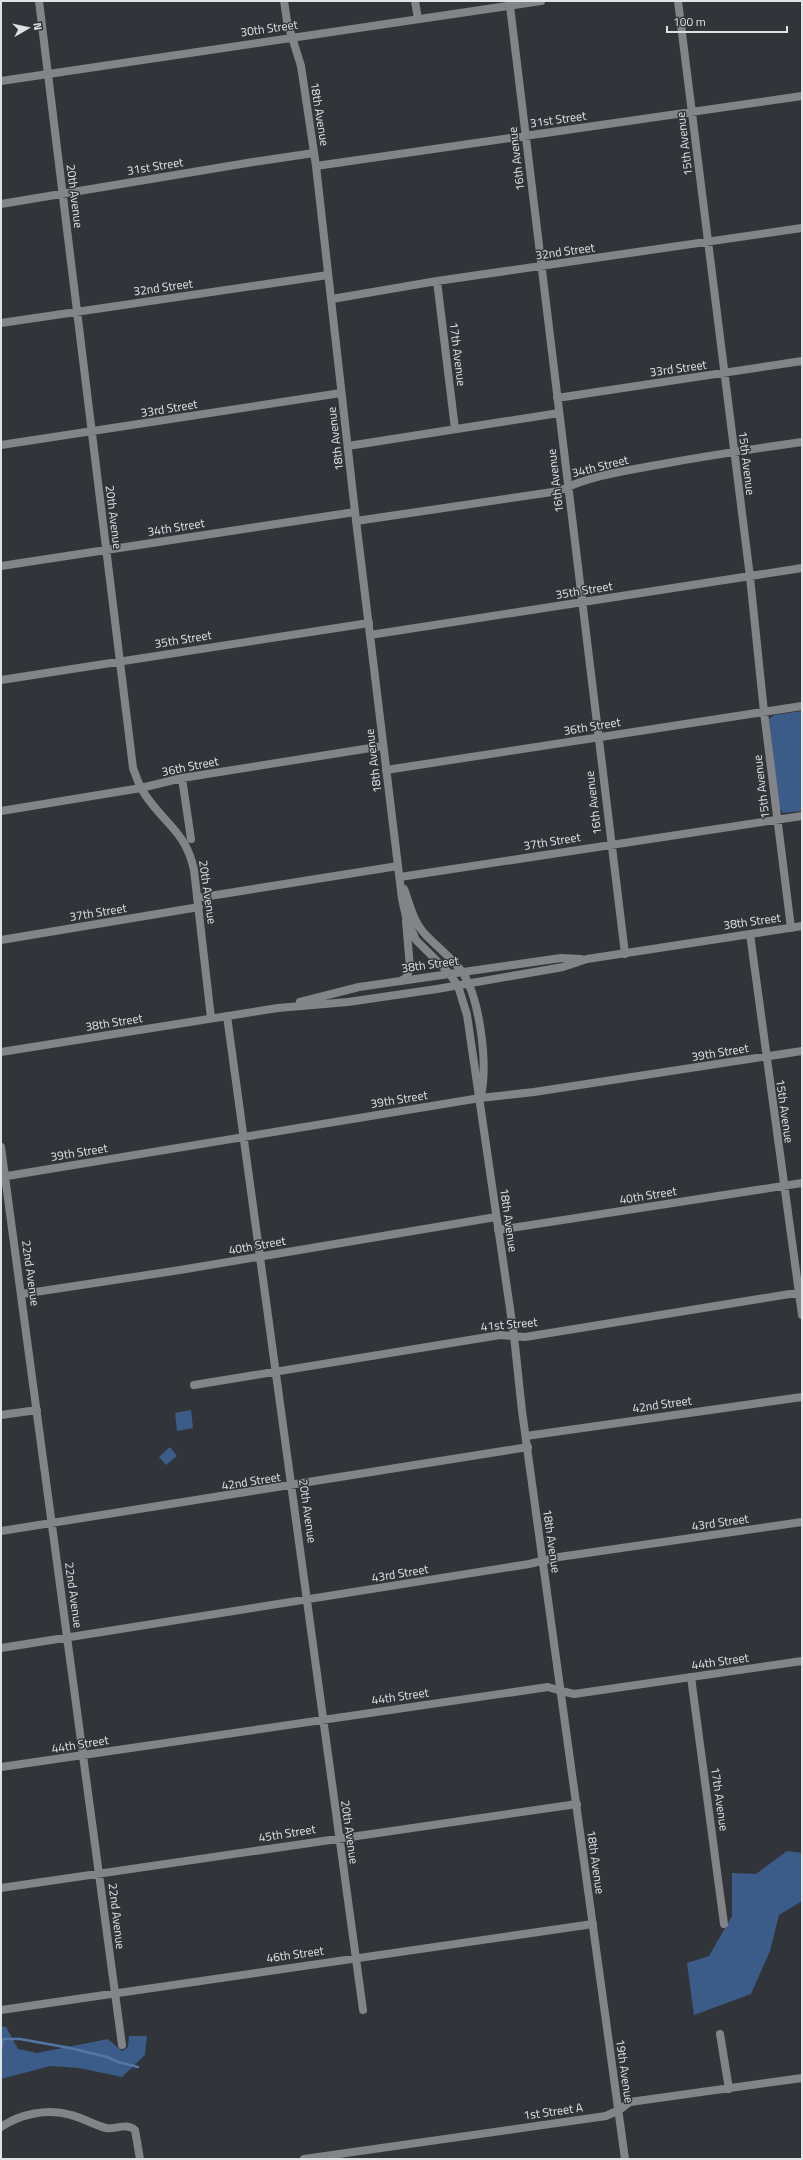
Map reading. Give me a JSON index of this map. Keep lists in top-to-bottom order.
{
  "streets": {
    "street": [
      "30th Street",
      "18th Avenue",
      "31st Street",
      "15th Avenue",
      "16th Avenue",
      "20th Avenue",
      "32nd Street",
      "17th Avenue",
      "33rd Street",
      "34th Street",
      "35th Street",
      "36th Street",
      "37th Street",
      "38th Street",
      "39th Street",
      "40th Street",
      "22nd Avenue",
      "41st Street",
      "42nd Street",
      "43rd Street",
      "44th Street",
      "45th Street",
      "46th Street",
      "19th Avenue",
      "1st Street A"
    ]
  },
  "crossings": [
    ["30th Street", "18th Avenue"],
    ["30th Street", "16th Avenue"],
    ["30th Street", "20th Avenue"],
    ["18th Avenue", "31st Street"],
    ["18th Avenue", "32nd Street"],
    ["18th Avenue", "33rd Street"],
    ["18th Avenue", "34th Street"],
    ["18th Avenue", "35th Street"],
    ["18th Avenue", "36th Street"],
    ["18th Avenue", "37th Street"],
    ["18th Avenue", "38th Street"],
    ["18th Avenue", "39th Street"],
    ["18th Avenue", "40th Street"],
    ["18th Avenue", "41st Street"],
    ["18th Avenue", "42nd Street"],
    ["18th Avenue", "43rd Street"],
    ["18th Avenue", "44th Street"],
    ["18th Avenue", "45th Street"],
    ["18th Avenue", "46th Street"],
    ["18th Avenue", "19th Avenue"],
    ["31st Street", "15th Avenue"],
    ["31st Street", "16th Avenue"],
    ["31st Street", "20th Avenue"],
    ["15th Avenue", "32nd Street"],
    ["15th Avenue", "33rd Street"],
    ["15th Avenue", "34th Street"],
    ["15th Avenue", "35th Street"],
    ["15th Avenue", "36th Street"],
    ["15th Avenue", "37th Street"],
    ["15th Avenue", "38th Street"],
    ["15th Avenue", "39th Street"],
    ["15th Avenue", "40th Street"],
    ["15th Avenue", "41st Street"],
    ["16th Avenue", "32nd Street"],
    ["16th Avenue", "33rd Street"],
    ["16th Avenue", "34th Street"],
    ["16th Avenue", "35th Street"],
    ["16th Avenue", "36th Street"],
    ["16th Avenue", "37th Street"],
    ["16th Avenue", "38th Street"],
    ["20th Avenue", "32nd Street"],
    ["20th Avenue", "33rd Street"],
    ["20th Avenue", "34th Street"],
    ["20th Avenue", "35th Street"],
    ["20th Avenue", "36th Street"],
    ["20th Avenue", "37th Street"],
    ["20th Avenue", "38th Street"],
    ["20th Avenue", "39th Street"],
    ["20th Avenue", "40th Street"],
    ["20th Avenue", "41st Street"],
    ["20th Avenue", "42nd Street"],
    ["20th Avenue", "43rd Street"],
    ["20th Avenue", "44th Street"],
    ["20th Avenue", "45th Street"],
    ["20th Avenue", "46th Street"],
    ["32nd Street", "17th Avenue"],
    ["17th Avenue", "44th Street"],
    ["39th Street", "22nd Avenue"],
    ["40th Street", "22nd Avenue"],
    ["22nd Avenue", "42nd Street"],
    ["22nd Avenue", "43rd Street"],
    ["22nd Avenue", "44th Street"],
    ["22nd Avenue", "45th Street"],
    ["22nd Avenue", "46th Street"],
    ["19th Avenue", "1st Street A"]
  ],
  "scale_bar": "100 m",
  "north": "right"
}
